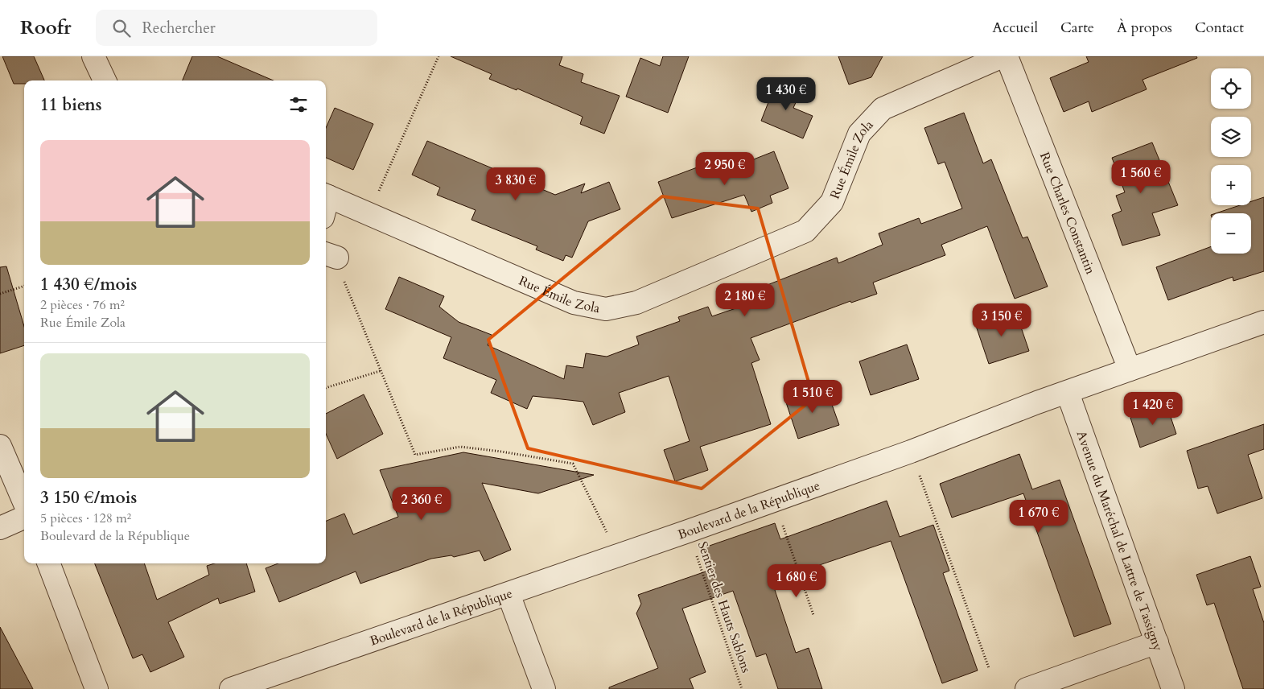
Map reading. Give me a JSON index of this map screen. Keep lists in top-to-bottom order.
{
  "streets": {
    "street": [
      "Rue Émile Zola",
      "Rue Charles Constantin",
      "Boulevard de la République",
      "Avenue du Maréchal de Lattre de Tassigny"
    ],
    "path": ["Sentier des Hauts Sablons"]
  },
  "crossings": [
    ["Rue Charles Constantin", "Boulevard de la République"],
    ["Boulevard de la République", "Avenue du Maréchal de Lattre de Tassigny"],
    ["Boulevard de la République", "Sentier des Hauts Sablons"]
  ],
  "page": {
    "header": "Roofr",
    "search": "Rechercher",
    "nav": [
      "Accueil",
      "Carte",
      "À propos",
      "Contact"
    ],
    "map_buttons": ["+", "−"],
    "price": [
      "1 430 €",
      "2 950 €",
      "1 560 €",
      "3 830 €",
      "2 180 €",
      "3 150 €",
      "1 510 €",
      "1 420 €",
      "2 360 €",
      "1 670 €",
      "1 680 €"
    ],
    "heading": "11 biens",
    "list": [
      {
        "name": "1 430 €/mois",
        "note": "2 pièces · 76 m² · Rue Émile Zola"
      },
      {
        "name": "3 150 €/mois",
        "note": "5 pièces · 128 m² · Boulevard de la République"
      }
    ]
  }
}
